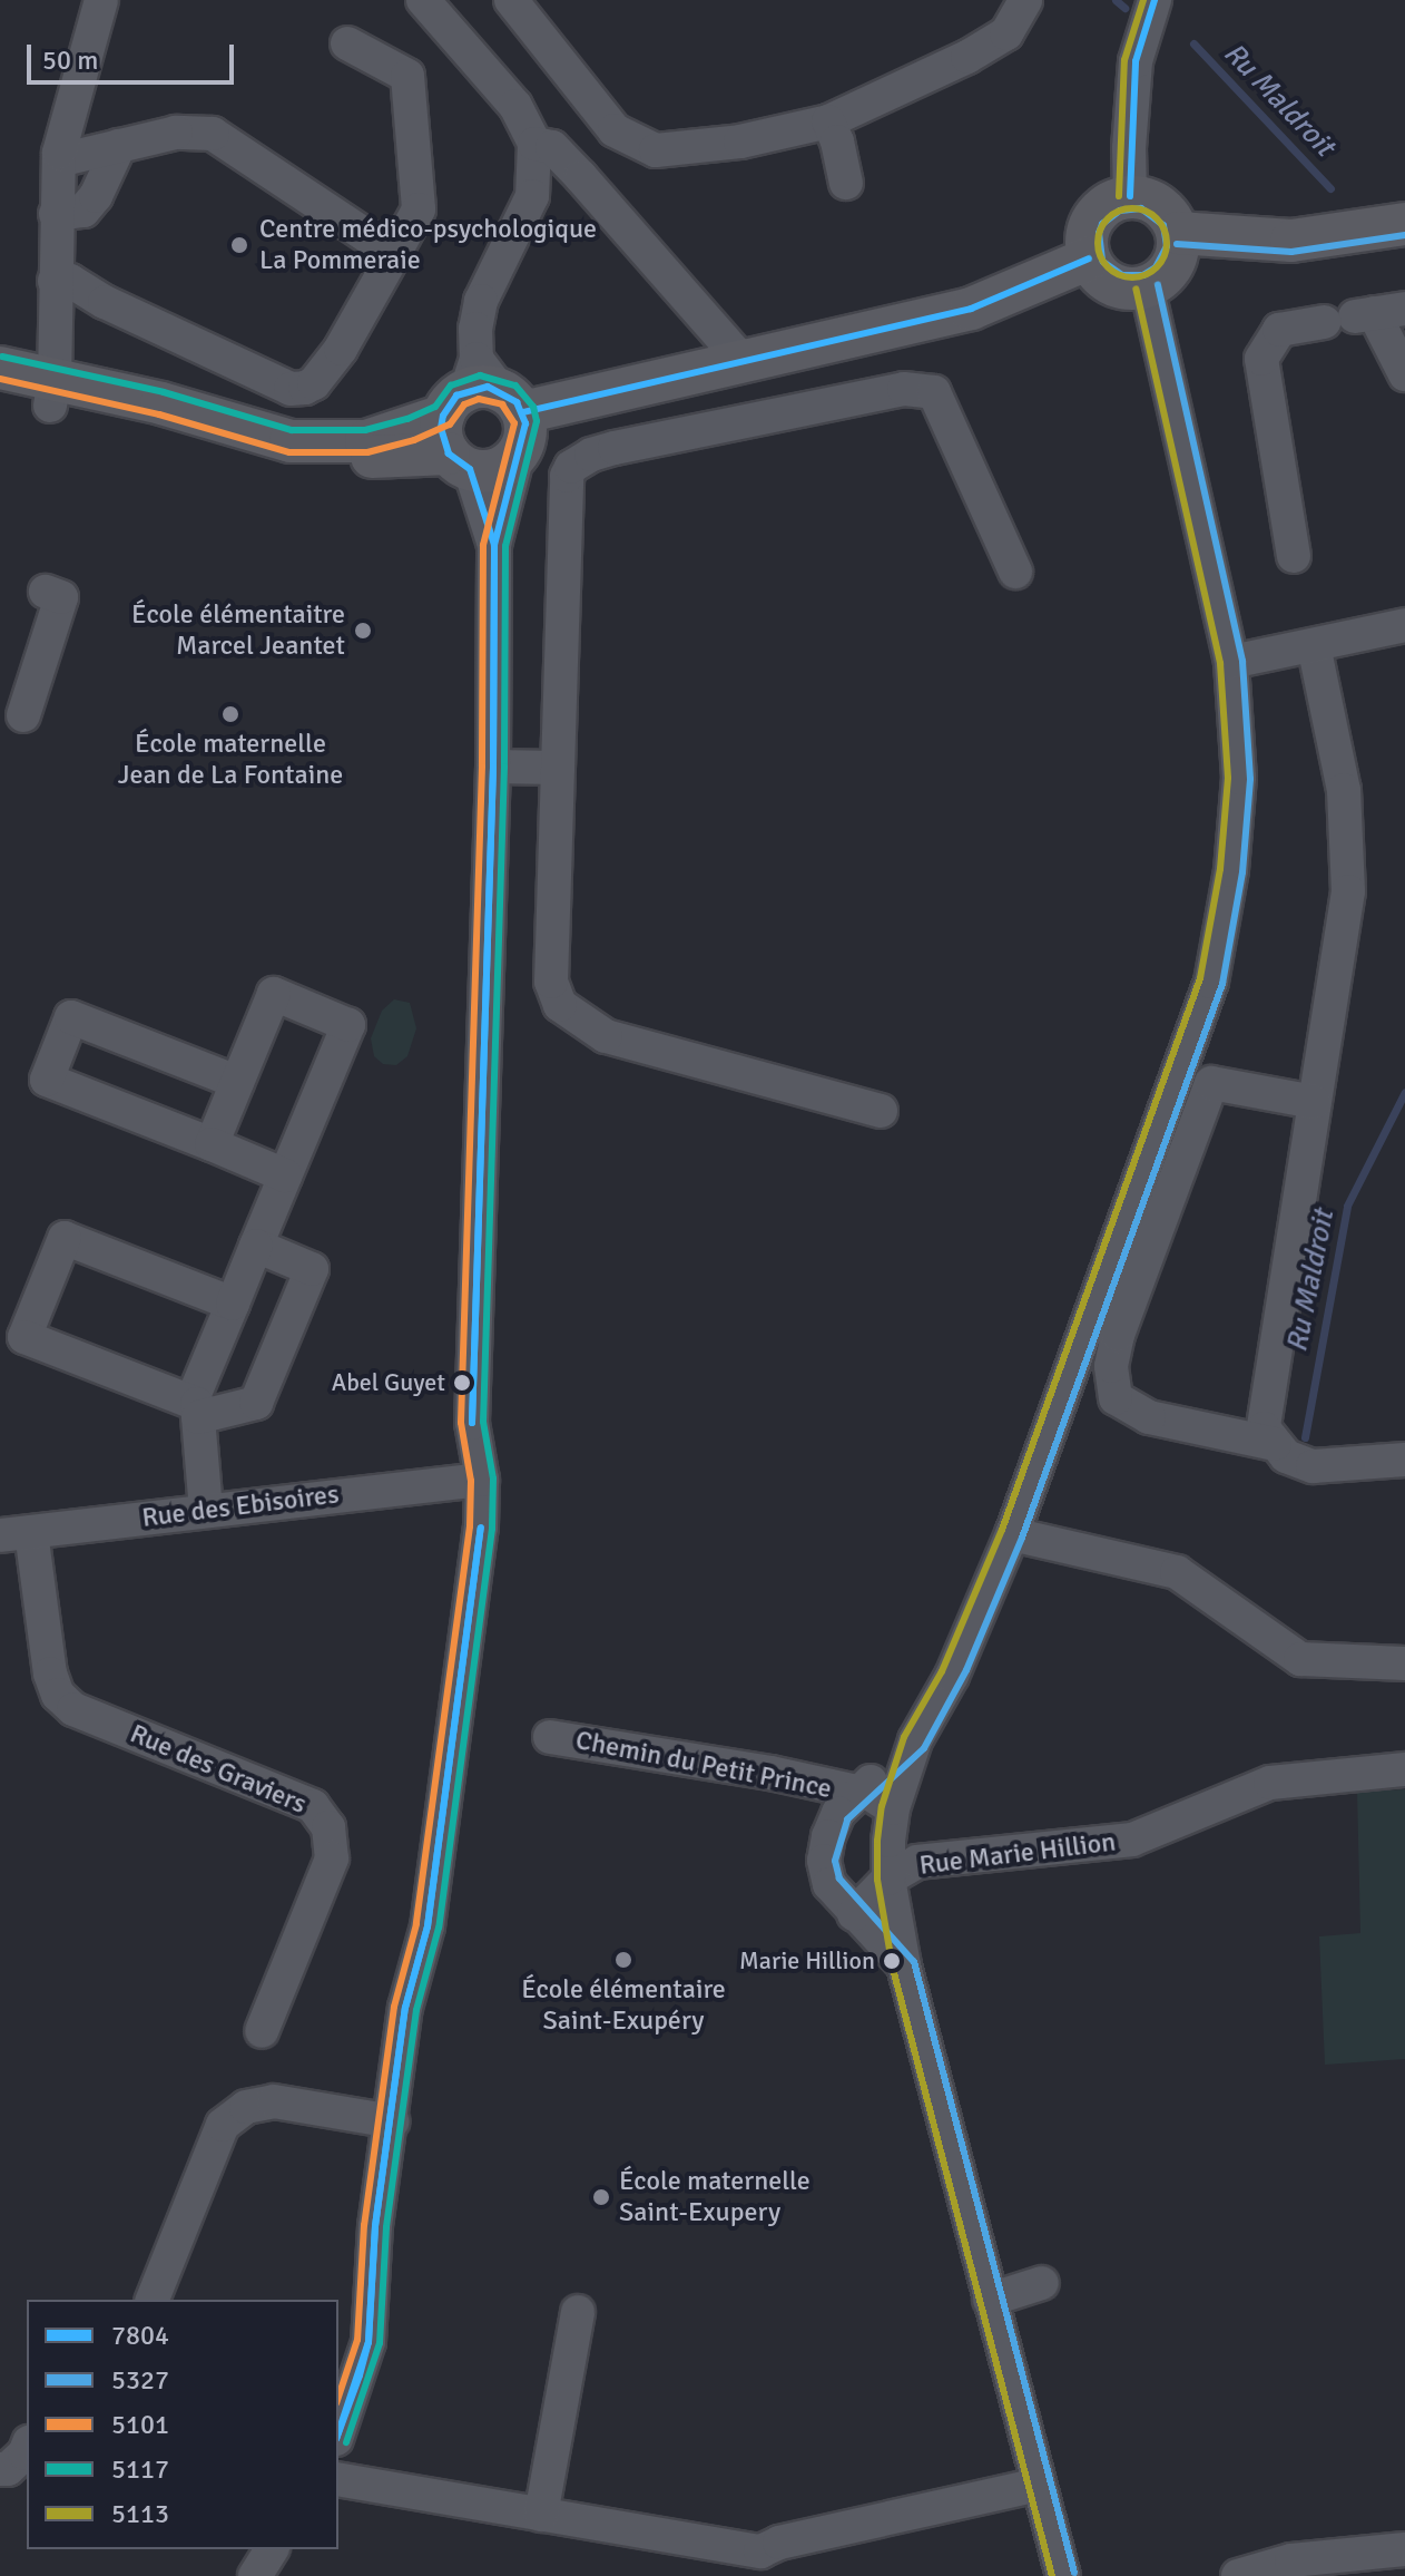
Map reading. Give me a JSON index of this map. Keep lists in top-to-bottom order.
{
  "streets": {
    "street": [
      "Rue des Ebisoires",
      "Chemin du Petit Prince",
      "Rue des Graviers",
      "Rue Marie Hillion"
    ]
  },
  "crossings": [
    ["Rue des Ebisoires", "Rue des Graviers"]
  ],
  "water": ["Ru Maldroit"],
  "places": [
    "Centre médico-psychologique La Pommeraie",
    "École élémentaitre Marcel Jeantet",
    "École maternelle Jean de La Fontaine",
    "Abel Guyet",
    "École élémentaire Saint-Exupéry",
    "Marie Hillion",
    "École maternelle Saint-Exupery"
  ],
  "lines": [
    "transit line 7804",
    "transit line 5113",
    "transit line 5327",
    "transit line 5117",
    "transit line 5101"
  ],
  "legend": [
    "7804",
    "5327",
    "5101",
    "5117",
    "5113"
  ],
  "scale_bar": "50 m"
}
